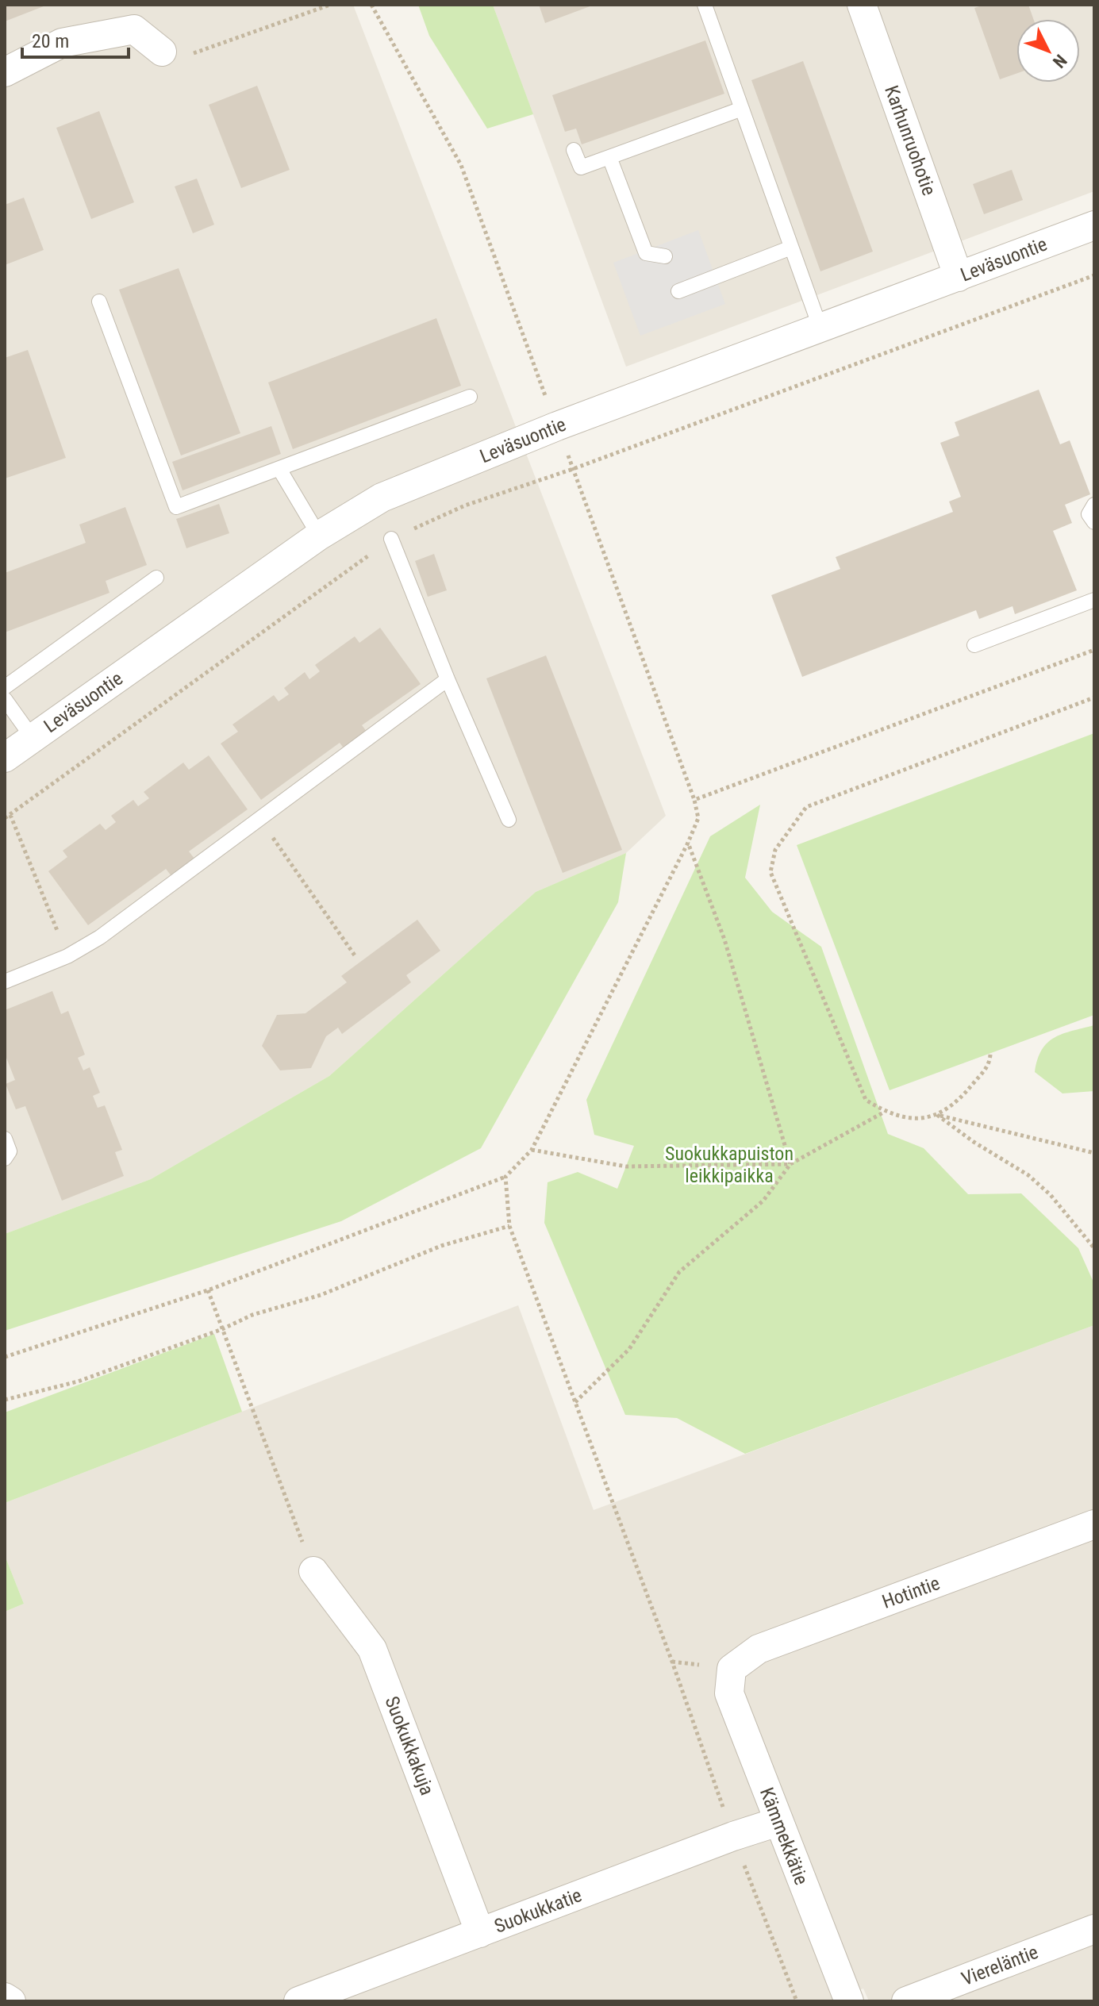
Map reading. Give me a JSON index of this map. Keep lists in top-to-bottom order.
{
  "streets": {
    "street": [
      "Karhunruohotie",
      "Leväsuontie",
      "Hotintie",
      "Suokukkakuja",
      "Kämmekkätie",
      "Suokukkatie",
      "Viereläntie"
    ]
  },
  "crossings": [
    ["Karhunruohotie", "Leväsuontie"],
    ["Hotintie", "Kämmekkätie"],
    ["Suokukkakuja", "Suokukkatie"],
    ["Kämmekkätie", "Suokukkatie"]
  ],
  "parks": ["Suokukkapuiston leikkipaikka"],
  "scale_bar": "20 m",
  "north": "bottom right"
}
